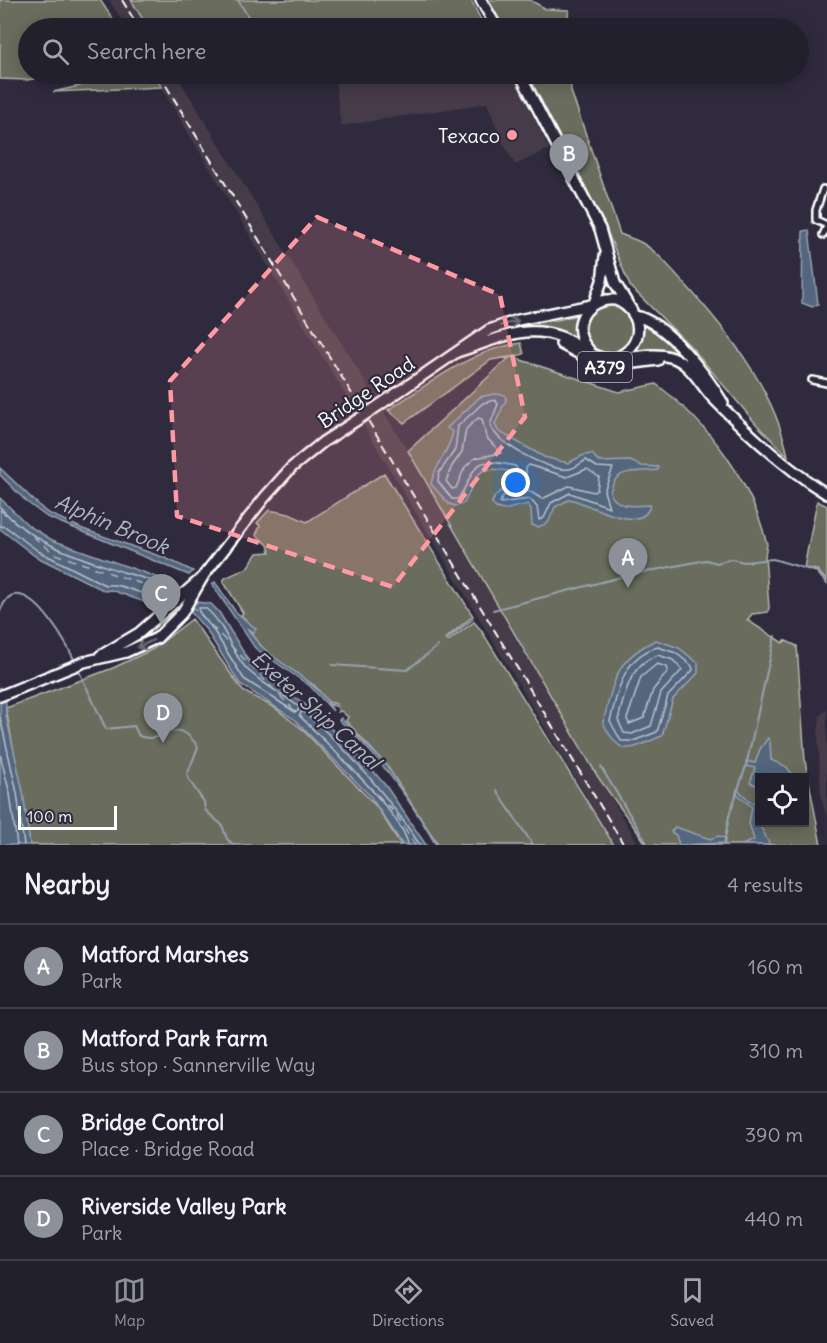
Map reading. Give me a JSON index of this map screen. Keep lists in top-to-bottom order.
{
  "streets": {
    "main road": ["A379", "Bridge Road"]
  },
  "crossings": [
    ["A379", "Bridge Road"]
  ],
  "water": ["Alphin Brook", "Exeter Ship Canal"],
  "places": ["Texaco"],
  "scale_bar": "100 m",
  "page": {
    "search": "Search here",
    "pins": [
      "B",
      "A",
      "C",
      "D"
    ],
    "scale": "100 m",
    "heading": ["Nearby", "4 results"],
    "list": [
      {
        "mark": "A",
        "name": "Matford Marshes",
        "note": "Park",
        "value": "160 m"
      },
      {
        "mark": "B",
        "name": "Matford Park Farm",
        "note": "Bus stop · Sannerville Way",
        "value": "310 m"
      },
      {
        "mark": "C",
        "name": "Bridge Control",
        "note": "Place · Bridge Road",
        "value": "390 m"
      },
      {
        "mark": "D",
        "name": "Riverside Valley Park",
        "note": "Park",
        "value": "440 m"
      }
    ],
    "nav": ["Map", "Directions", "Saved"]
  }
}
